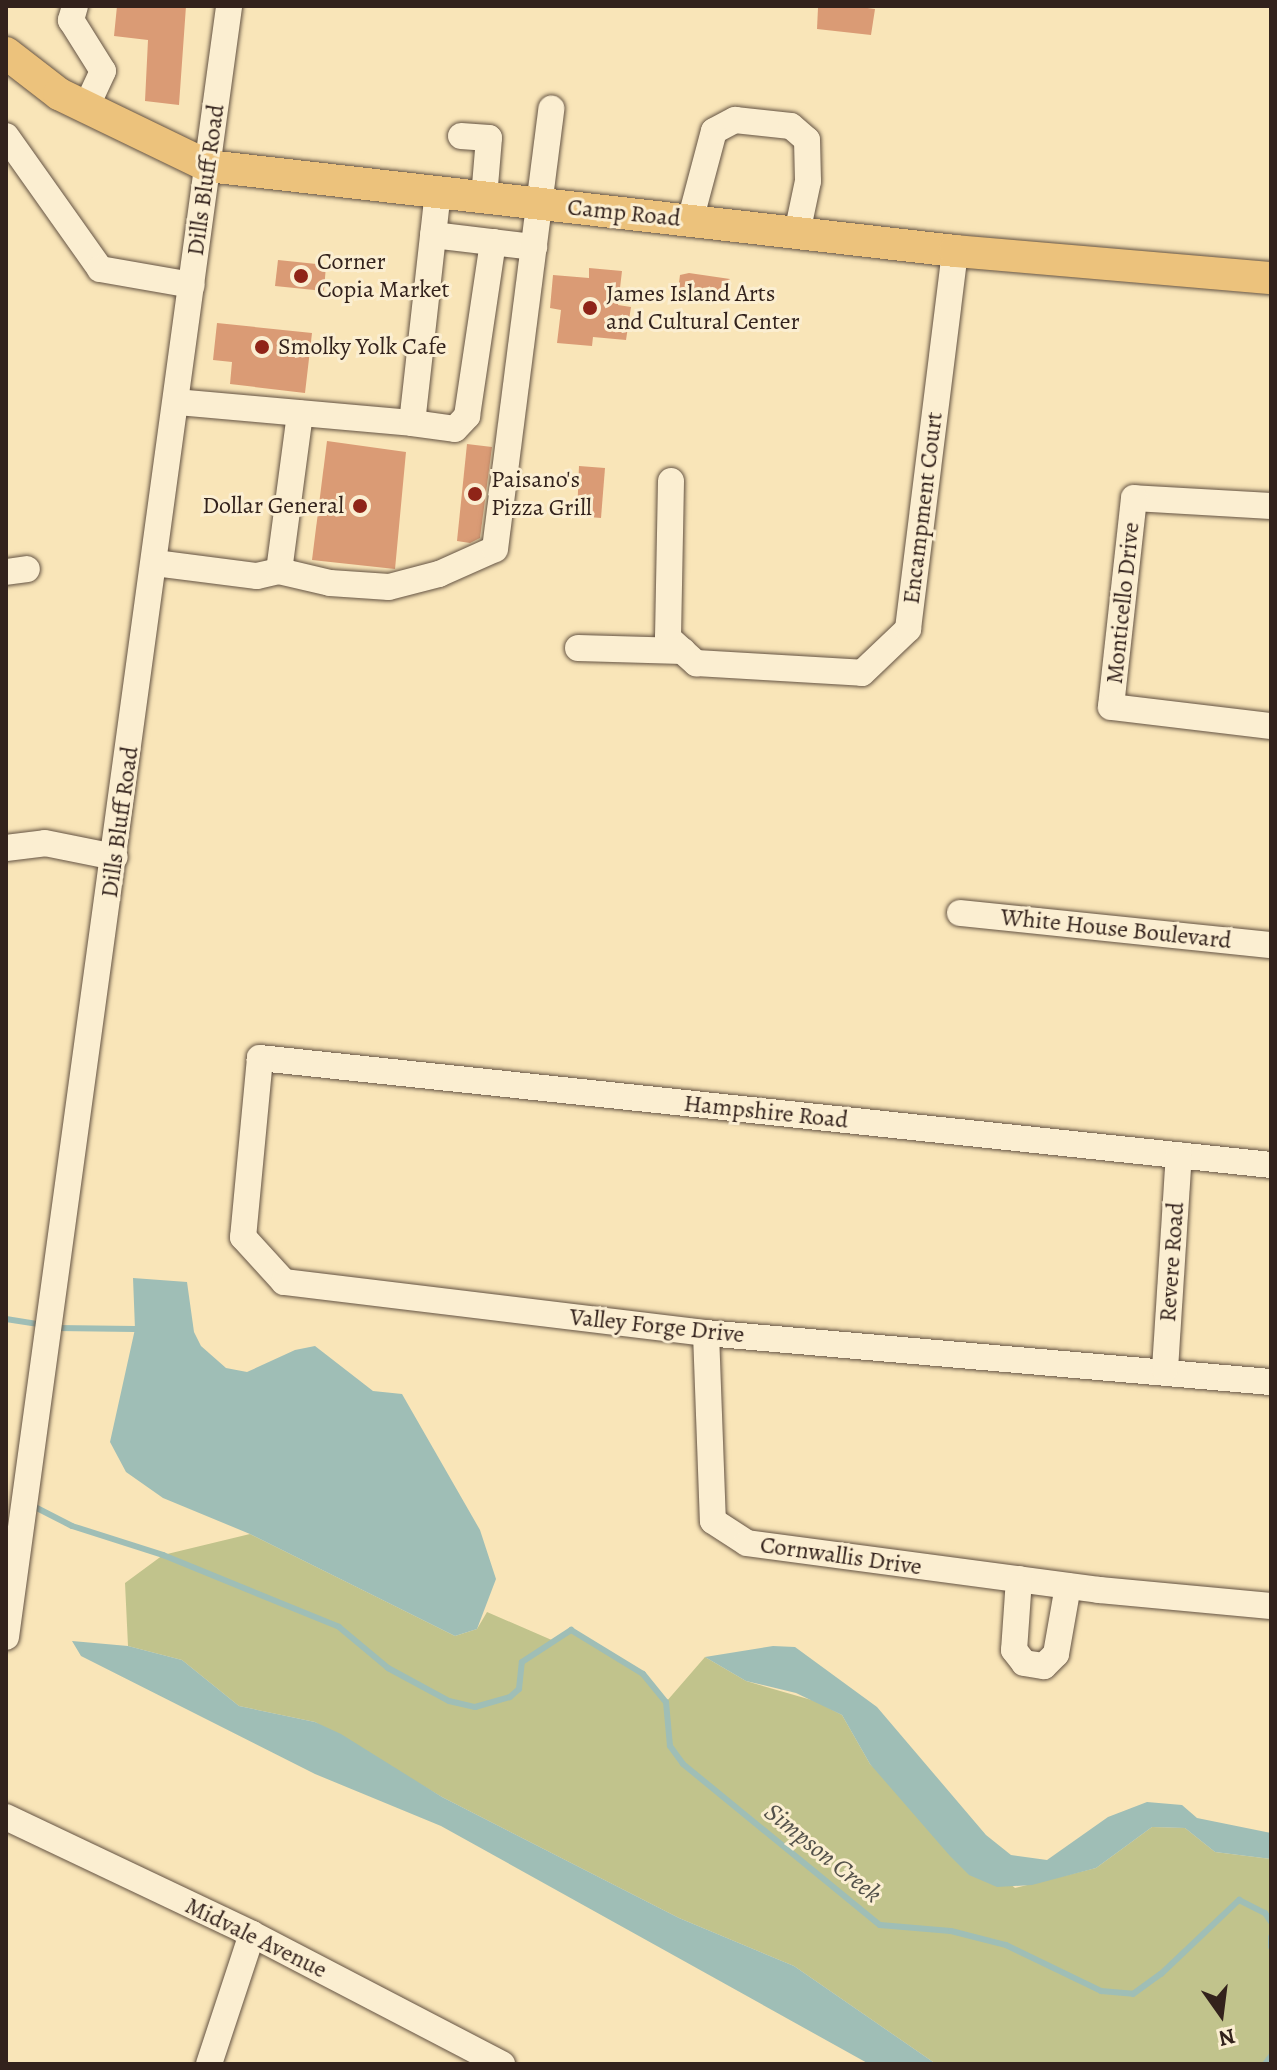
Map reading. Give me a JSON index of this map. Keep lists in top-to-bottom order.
{
  "streets": {
    "main road": ["Camp Road"],
    "street": [
      "Dills Bluff Road",
      "Encampment Court",
      "Monticello Drive",
      "White House Boulevard",
      "Hampshire Road",
      "Revere Road",
      "Valley Forge Drive",
      "Cornwallis Drive",
      "Midvale Avenue"
    ]
  },
  "crossings": [
    ["Dills Bluff Road", "Camp Road"],
    ["Camp Road", "Encampment Court"],
    ["Hampshire Road", "Revere Road"],
    ["Hampshire Road", "Valley Forge Drive"],
    ["Revere Road", "Valley Forge Drive"],
    ["Valley Forge Drive", "Cornwallis Drive"]
  ],
  "water": ["Simpson Creek"],
  "places": [
    "Corner Copia Market",
    "James Island Arts and Cultural Center",
    "Smolky Yolk Cafe",
    "Paisano's Pizza Grill",
    "Dollar General"
  ],
  "north": "bottom"
}
